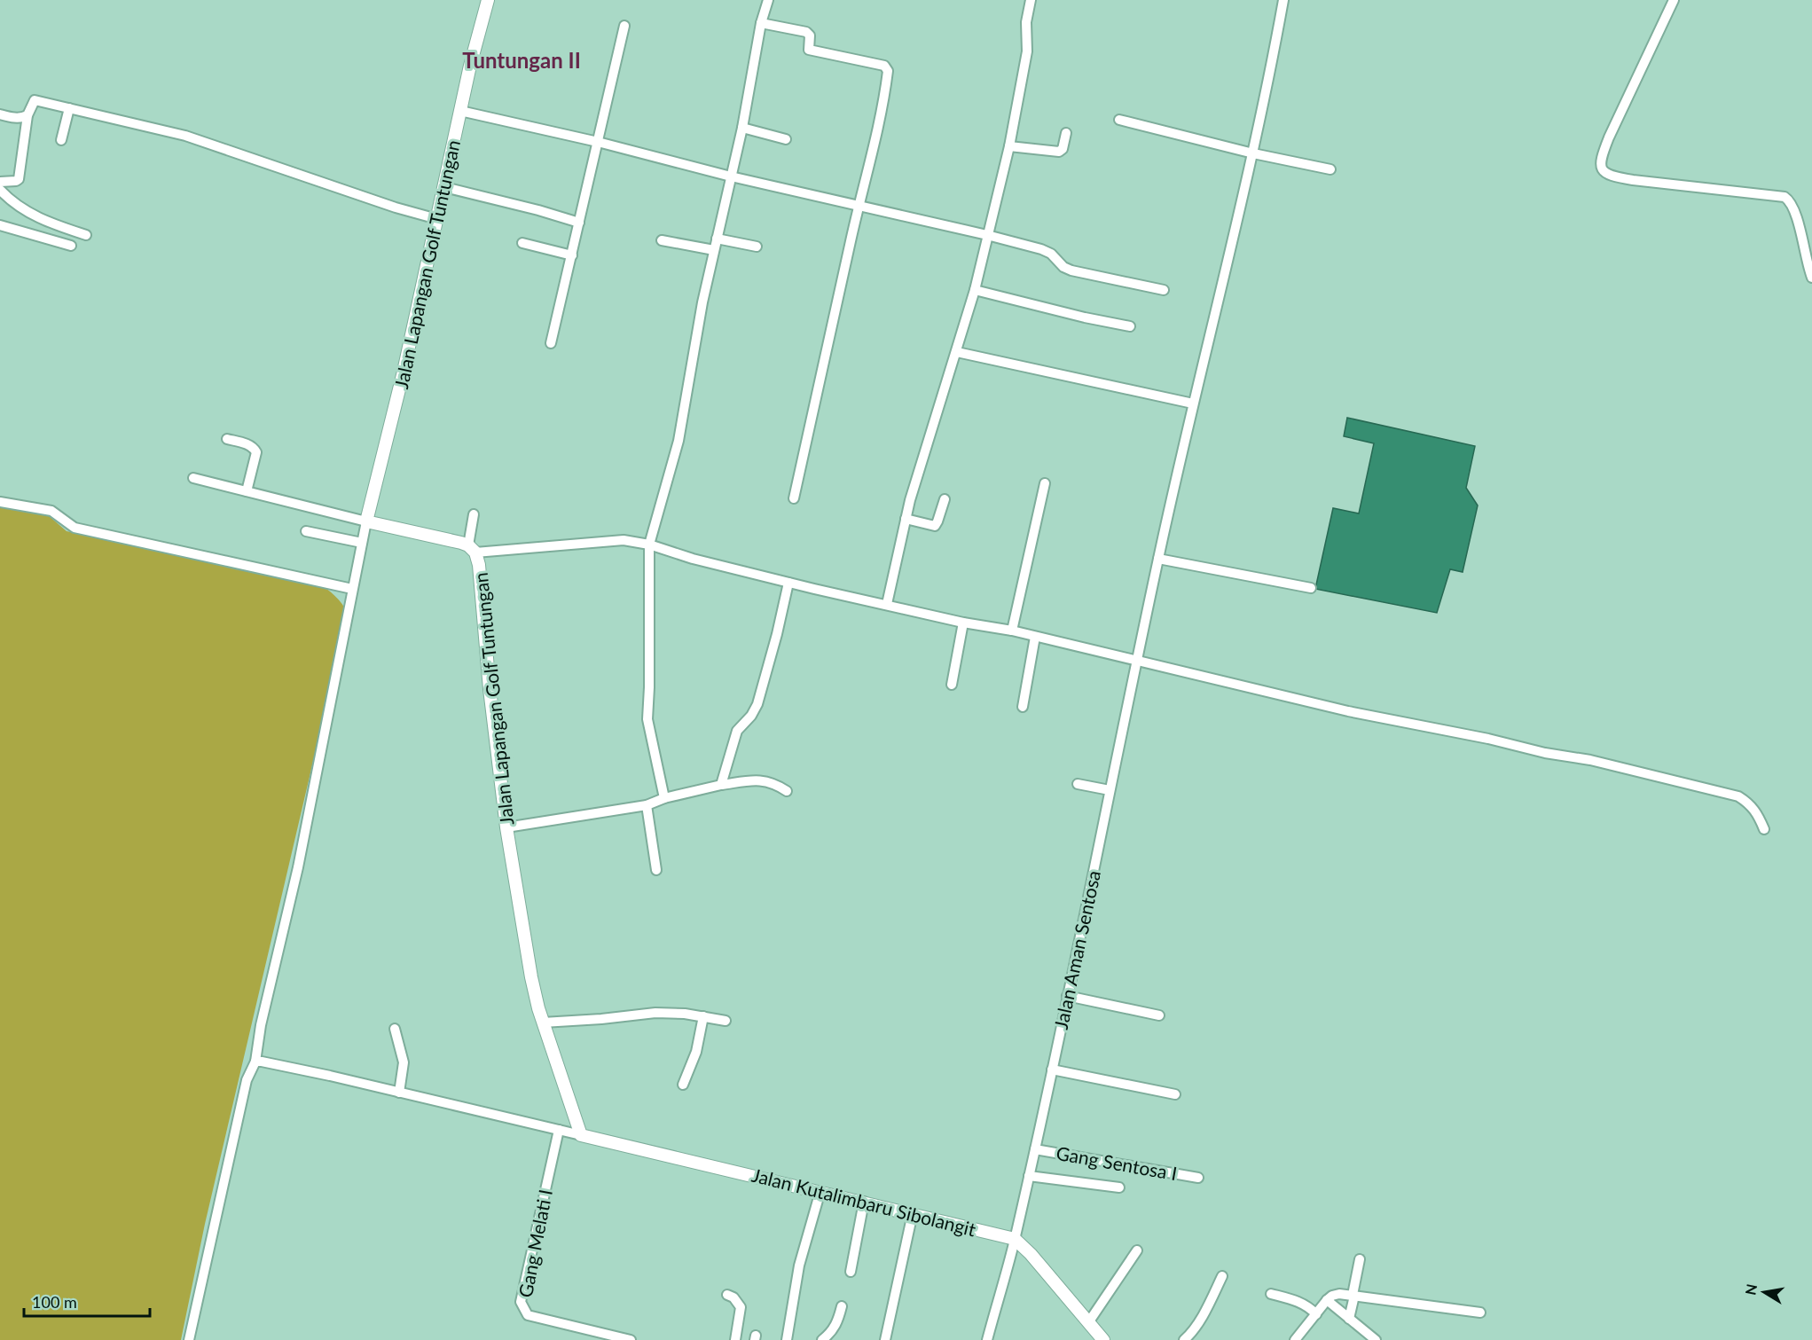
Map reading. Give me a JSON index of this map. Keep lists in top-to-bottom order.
{
  "streets": {
    "street": [
      "Jalan Lapangan Golf Tuntungan",
      "Jalan Aman Sentosa",
      "Gang Sentosa I",
      "Jalan Kutalimbaru Sibolangit",
      "Gang Melati I"
    ]
  },
  "crossings": [
    ["Jalan Lapangan Golf Tuntungan", "Jalan Kutalimbaru Sibolangit"],
    ["Jalan Aman Sentosa", "Gang Sentosa I"],
    ["Jalan Aman Sentosa", "Jalan Kutalimbaru Sibolangit"]
  ],
  "districts": ["Tuntungan II"],
  "scale_bar": "100 m",
  "north": "left"
}
